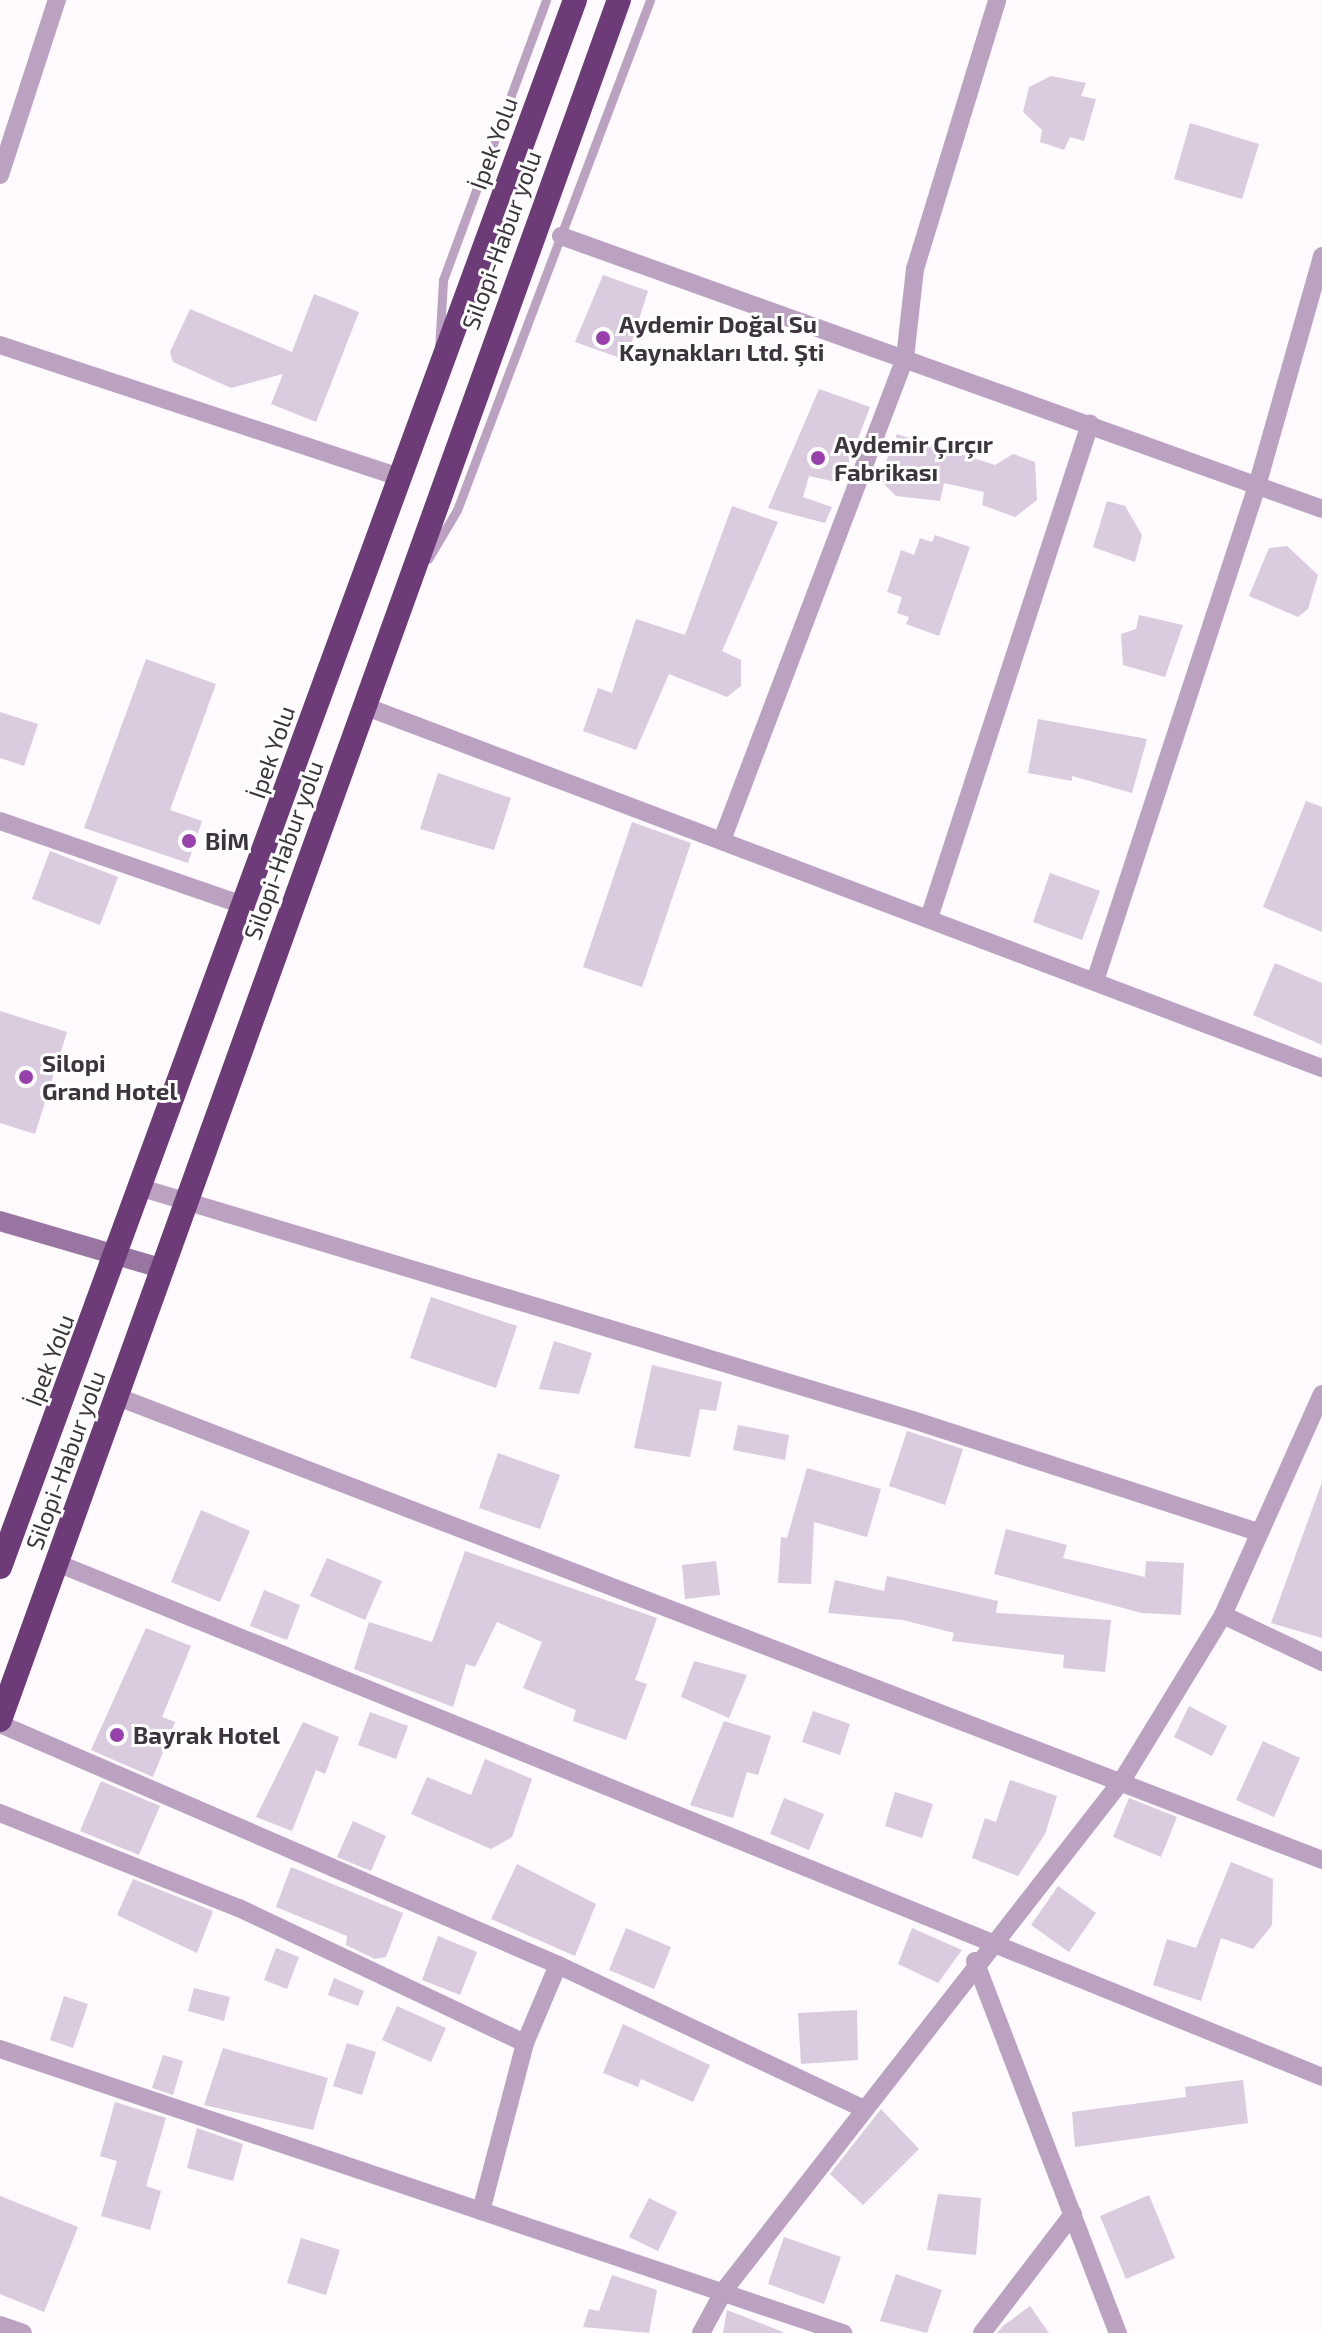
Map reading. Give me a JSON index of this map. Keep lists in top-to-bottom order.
{
  "streets": {
    "highway": ["İpek Yolu", "Silopi-Habur yolu"]
  },
  "places": [
    "Aydemir Doğal Su Kaynakları Ltd. Şti",
    "Aydemir Çırçır Fabrikası",
    "BİM",
    "Silopi Grand Hotel",
    "Bayrak Hotel"
  ]
}
